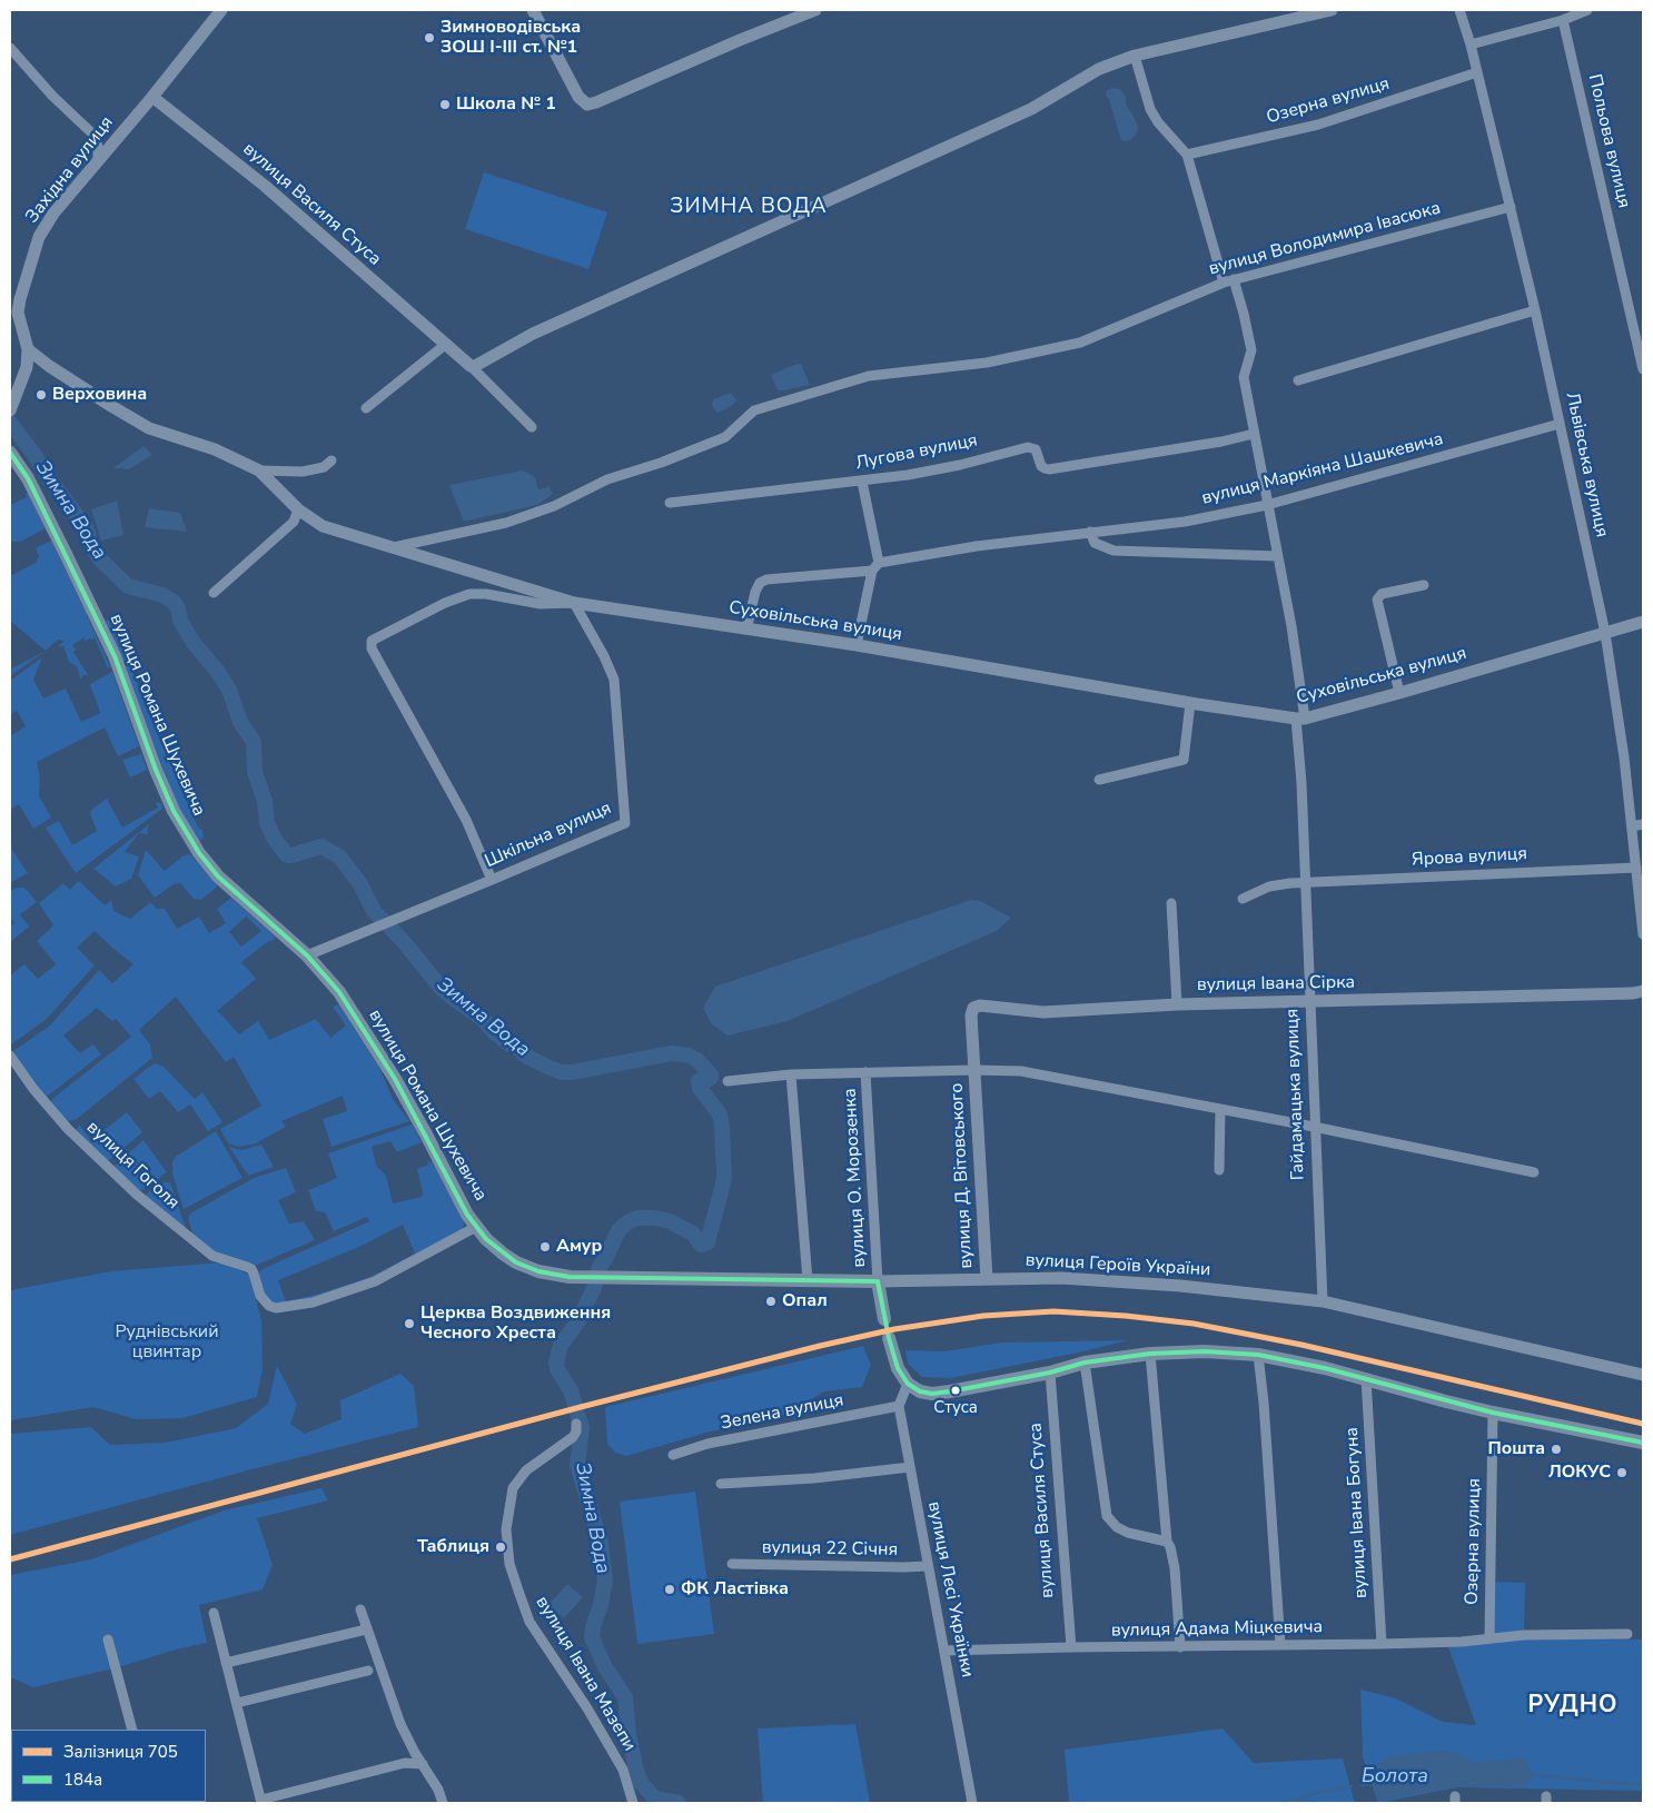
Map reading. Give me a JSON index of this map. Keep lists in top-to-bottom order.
{
  "streets": {
    "main road": ["вулиця Романа Шухевича", "вулиця Героїв України"],
    "street": [
      "Озерна вулиця",
      "Польова вулиця",
      "Західна вулиця",
      "вулиця Василя Стуса",
      "вулиця Володимира Івасюка",
      "Лугова вулиця",
      "Львівська вулиця",
      "вулиця Маркіяна Шашкевича",
      "Суховільська вулиця",
      "Шкільна вулиця",
      "Ярова вулиця",
      "вулиця Івана Сірка",
      "Гайдамацька вулиця",
      "вулиця Гоголя",
      "вулиця Д. Вітовського",
      "вулиця О. Морозенка",
      "Зелена вулиця",
      "вулиця Івана Богуна",
      "вулиця 22 Січня",
      "вулиця Лесі Українки",
      "вулиця Адама Міцкевича",
      "вулиця Івана Мазепи"
    ]
  },
  "crossings": [
    ["Озерна вулиця", "Львівська вулиця"],
    ["Озерна вулиця", "Гайдамацька вулиця"],
    ["Озерна вулиця", "вулиця Адама Міцкевича"],
    ["Західна вулиця", "вулиця Василя Стуса"],
    ["Західна вулиця", "Суховільська вулиця"],
    ["вулиця Василя Стуса", "вулиця Адама Міцкевича"],
    ["вулиця Володимира Івасюка", "Львівська вулиця"],
    ["вулиця Володимира Івасюка", "Суховільська вулиця"],
    ["вулиця Володимира Івасюка", "Гайдамацька вулиця"],
    ["Лугова вулиця", "Гайдамацька вулиця"],
    ["Львівська вулиця", "вулиця Маркіяна Шашкевича"],
    ["Львівська вулиця", "Суховільська вулиця"],
    ["Львівська вулиця", "Ярова вулиця"],
    ["вулиця Маркіяна Шашкевича", "Суховільська вулиця"],
    ["вулиця Маркіяна Шашкевича", "Гайдамацька вулиця"],
    ["Суховільська вулиця", "Шкільна вулиця"],
    ["Суховільська вулиця", "Гайдамацька вулиця"],
    ["вулиця Романа Шухевича", "Шкільна вулиця"],
    ["вулиця Романа Шухевича", "вулиця Гоголя"],
    ["вулиця Романа Шухевича", "вулиця Героїв України"],
    ["Ярова вулиця", "Гайдамацька вулиця"],
    ["вулиця Івана Сірка", "Гайдамацька вулиця"],
    ["вулиця Івана Сірка", "вулиця Д. Вітовського"],
    ["Гайдамацька вулиця", "вулиця Героїв України"],
    ["вулиця Д. Вітовського", "вулиця Героїв України"],
    ["вулиця О. Морозенка", "вулиця Героїв України"],
    ["Зелена вулиця", "вулиця Лесі Українки"],
    ["вулиця Івана Богуна", "вулиця Адама Міцкевича"],
    ["вулиця 22 Січня", "вулиця Лесі Українки"],
    ["вулиця Лесі Українки", "вулиця Адама Міцкевича"]
  ],
  "districts": ["ЗИМНА ВОДА", "РУДНО"],
  "water": ["Зимна Вода", "Болота"],
  "parks": ["Руднівський цвинтар"],
  "places": [
    "Зимноводівська ЗОШ І-ІІІ ст. №1",
    "Школа № 1",
    "Верховина",
    "Амур",
    "Опал",
    "Церква Воздвиження Чесного Хреста",
    "Стуса",
    "Пошта",
    "ЛОКУС",
    "Таблиця",
    "ФК Ластівка"
  ],
  "lines": ["transit line 184а", "rail line 705"],
  "legend": ["Залізниця 705", "184а"]
}
